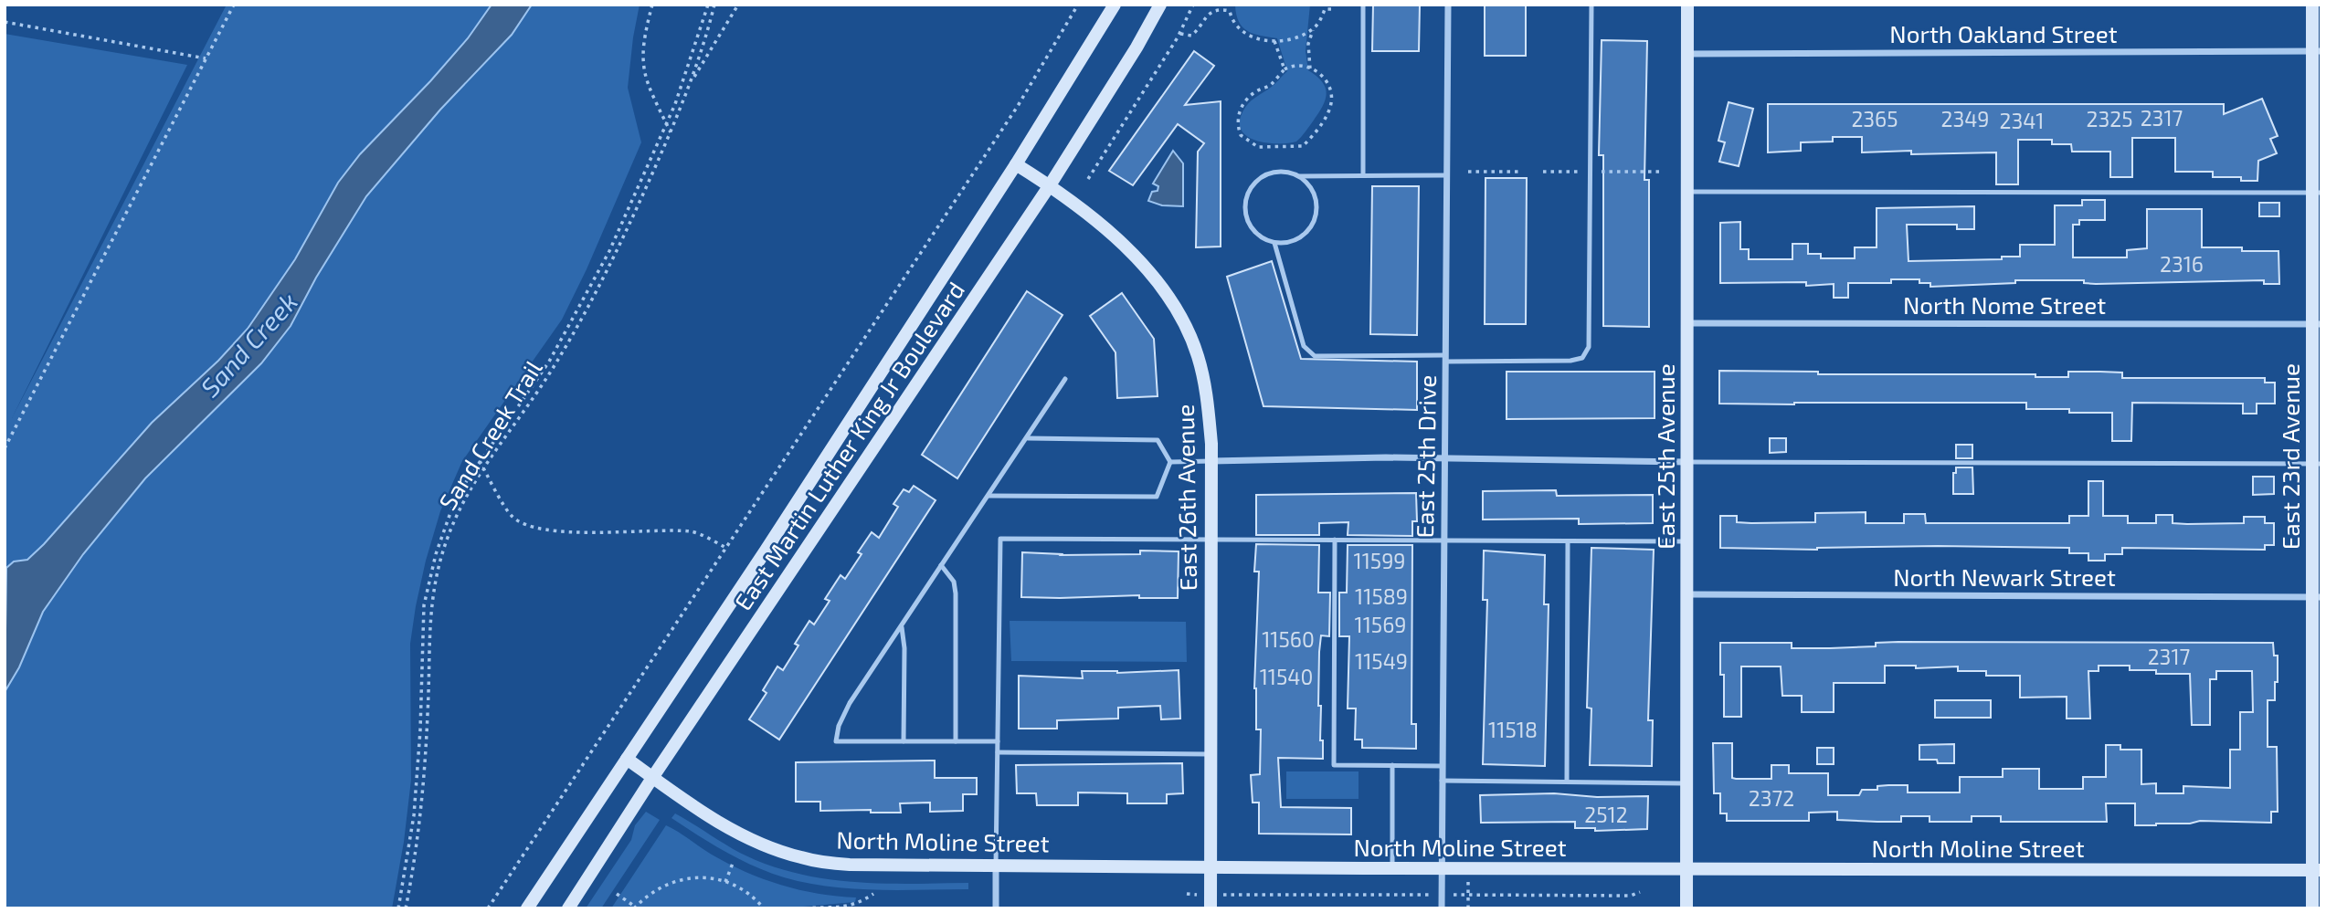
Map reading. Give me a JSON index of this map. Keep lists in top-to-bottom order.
{
  "streets": {
    "street": [
      "North Oakland Street",
      "North Nome Street",
      "East Martin Luther King Jr Boulevard",
      "East 25th Drive",
      "East 25th Avenue",
      "East 23rd Avenue",
      "East 26th Avenue",
      "North Newark Street",
      "North Moline Street"
    ],
    "path": ["Sand Creek Trail"]
  },
  "crossings": [
    ["North Oakland Street", "East 25th Avenue"],
    ["North Oakland Street", "East 23rd Avenue"],
    ["North Nome Street", "East 25th Avenue"],
    ["North Nome Street", "East 23rd Avenue"],
    ["East Martin Luther King Jr Boulevard", "East 26th Avenue"],
    ["East Martin Luther King Jr Boulevard", "North Moline Street"],
    ["East 25th Drive", "North Moline Street"],
    ["East 25th Avenue", "North Newark Street"],
    ["East 25th Avenue", "North Moline Street"],
    ["East 23rd Avenue", "North Newark Street"],
    ["East 23rd Avenue", "North Moline Street"],
    ["East 26th Avenue", "North Moline Street"]
  ],
  "water": ["Sand Creek"],
  "house_numbers": [
    "2317",
    "2365",
    "2349",
    "2325",
    "2341",
    "2316",
    "11599",
    "11589",
    "11569",
    "11560",
    "2317",
    "11549",
    "11540",
    "11518",
    "2372",
    "2512"
  ]
}
